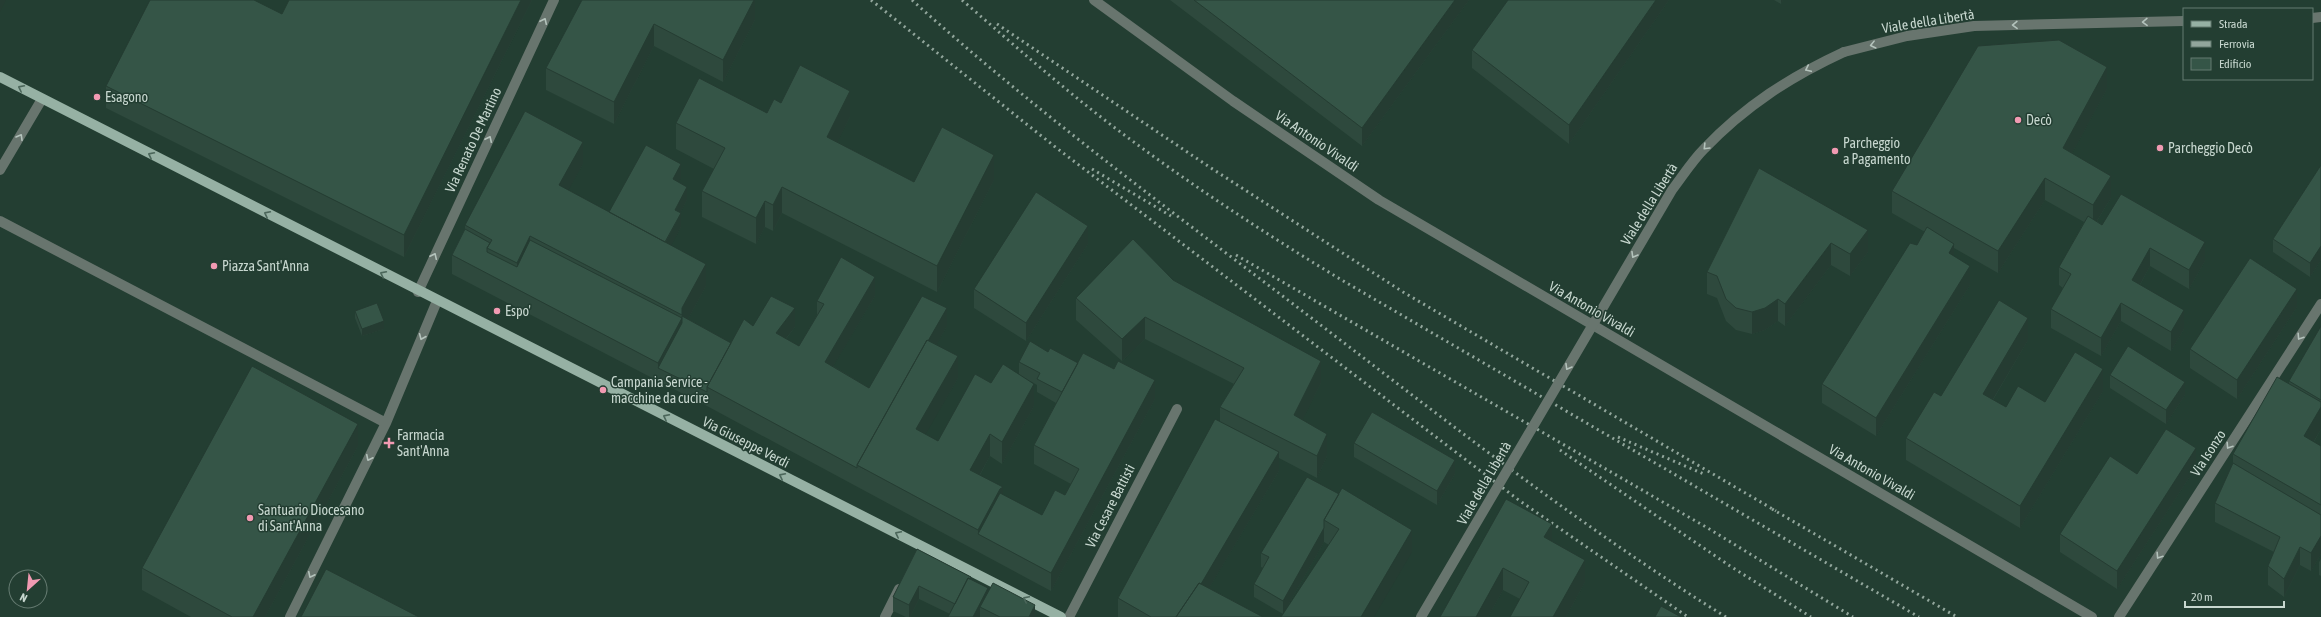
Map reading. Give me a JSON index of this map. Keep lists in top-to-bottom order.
{
  "streets": {
    "main road": ["Via Giuseppe Verdi"],
    "street": [
      "Viale della Libertà",
      "Via Renato De Martino",
      "Via Antonio Vivaldi",
      "Via Isonzo",
      "Via Cesare Battisti"
    ]
  },
  "crossings": [
    ["Via Renato De Martino", "Via Giuseppe Verdi"]
  ],
  "one_way": [
    "Viale della Libertà",
    "Via Renato De Martino",
    "Via Giuseppe Verdi",
    "Via Isonzo"
  ],
  "places": {
    "other": [
      "Esagono",
      "Decò",
      "Parcheggio Decò",
      "Parcheggio a Pagamento",
      "Piazza Sant'Anna",
      "Espo'",
      "Campania Service - macchine da cucire",
      "Santuario Diocesano di Sant'Anna"
    ],
    "health": ["Farmacia Sant'Anna"]
  },
  "legend": ["Strada", "Ferrovia", "Edificio"],
  "scale_bar": "20 m",
  "north": "bottom left"
}
